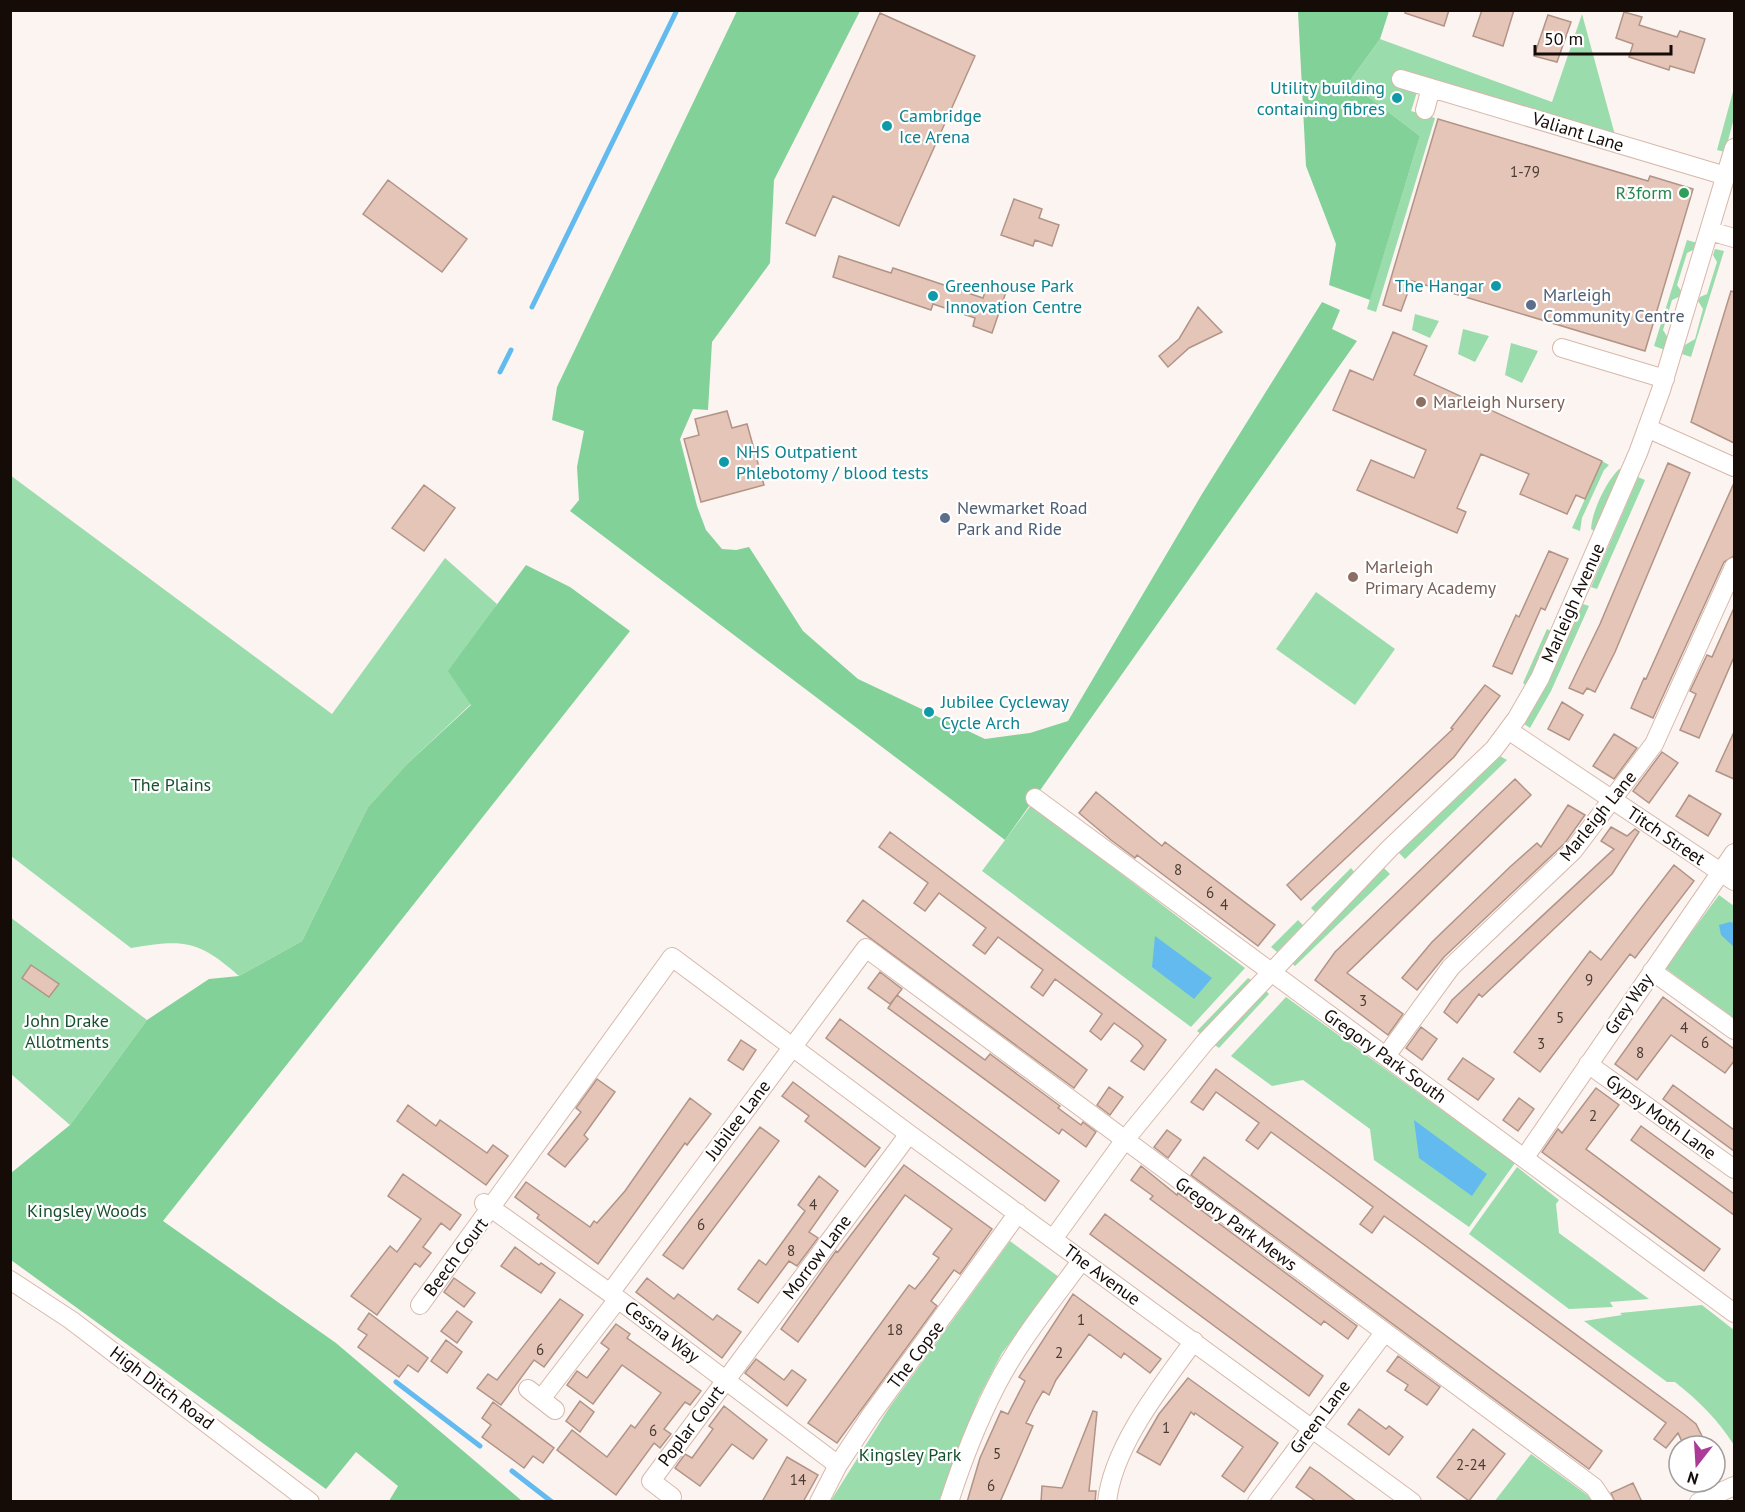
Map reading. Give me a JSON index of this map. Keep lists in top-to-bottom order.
{
  "streets": {
    "street": [
      "Valiant Lane",
      "Marleigh Avenue",
      "Marleigh Lane",
      "Titch Street",
      "Grey Way",
      "Gregory Park South",
      "Gypsy Moth Lane",
      "Jubilee Lane",
      "Gregory Park Mews",
      "Beech Court",
      "Morrow Lane",
      "The Avenue",
      "Cessna Way",
      "The Copse",
      "High Ditch Road",
      "Green Lane",
      "Poplar Court"
    ]
  },
  "crossings": [
    ["Valiant Lane", "Marleigh Avenue"],
    ["Marleigh Avenue", "Titch Street"],
    ["Marleigh Avenue", "Gregory Park South"],
    ["Marleigh Avenue", "Gregory Park Mews"],
    ["Marleigh Avenue", "The Avenue"],
    ["Marleigh Lane", "Titch Street"],
    ["Marleigh Lane", "Gregory Park South"],
    ["Titch Street", "Grey Way"],
    ["Grey Way", "Gregory Park South"],
    ["Grey Way", "Gypsy Moth Lane"],
    ["Jubilee Lane", "Gregory Park Mews"],
    ["Jubilee Lane", "Beech Court"],
    ["Jubilee Lane", "The Avenue"],
    ["Jubilee Lane", "Cessna Way"],
    ["Gregory Park Mews", "Green Lane"],
    ["Beech Court", "The Avenue"],
    ["Beech Court", "Cessna Way"],
    ["Morrow Lane", "The Avenue"],
    ["Morrow Lane", "Cessna Way"],
    ["Morrow Lane", "Poplar Court"],
    ["The Avenue", "The Copse"],
    ["The Avenue", "Green Lane"],
    ["Cessna Way", "The Copse"],
    ["Cessna Way", "Poplar Court"]
  ],
  "parks": [
    "The Plains",
    "John Drake Allotments",
    "Kingsley Woods",
    "Kingsley Park"
  ],
  "places": [
    "Utility building containing fibres",
    "Cambridge Ice Arena",
    "R3form",
    "The Hangar",
    "Greenhouse Park Innovation Centre",
    "Marleigh Community Centre",
    "Marleigh Nursery",
    "NHS Outpatient Phlebotomy / blood tests",
    "Newmarket Road Park and Ride",
    "Marleigh Primary Academy",
    "Jubilee Cycleway Cycle Arch"
  ],
  "house_numbers": [
    "1-79",
    "8",
    "6",
    "4",
    "9",
    "3",
    "5",
    "4",
    "6",
    "3",
    "8",
    "2",
    "4",
    "6",
    "8",
    "1",
    "18",
    "6",
    "2",
    "1",
    "6",
    "5",
    "2-24",
    "14",
    "6"
  ],
  "scale_bar": "50 m",
  "north": "bottom"
}
